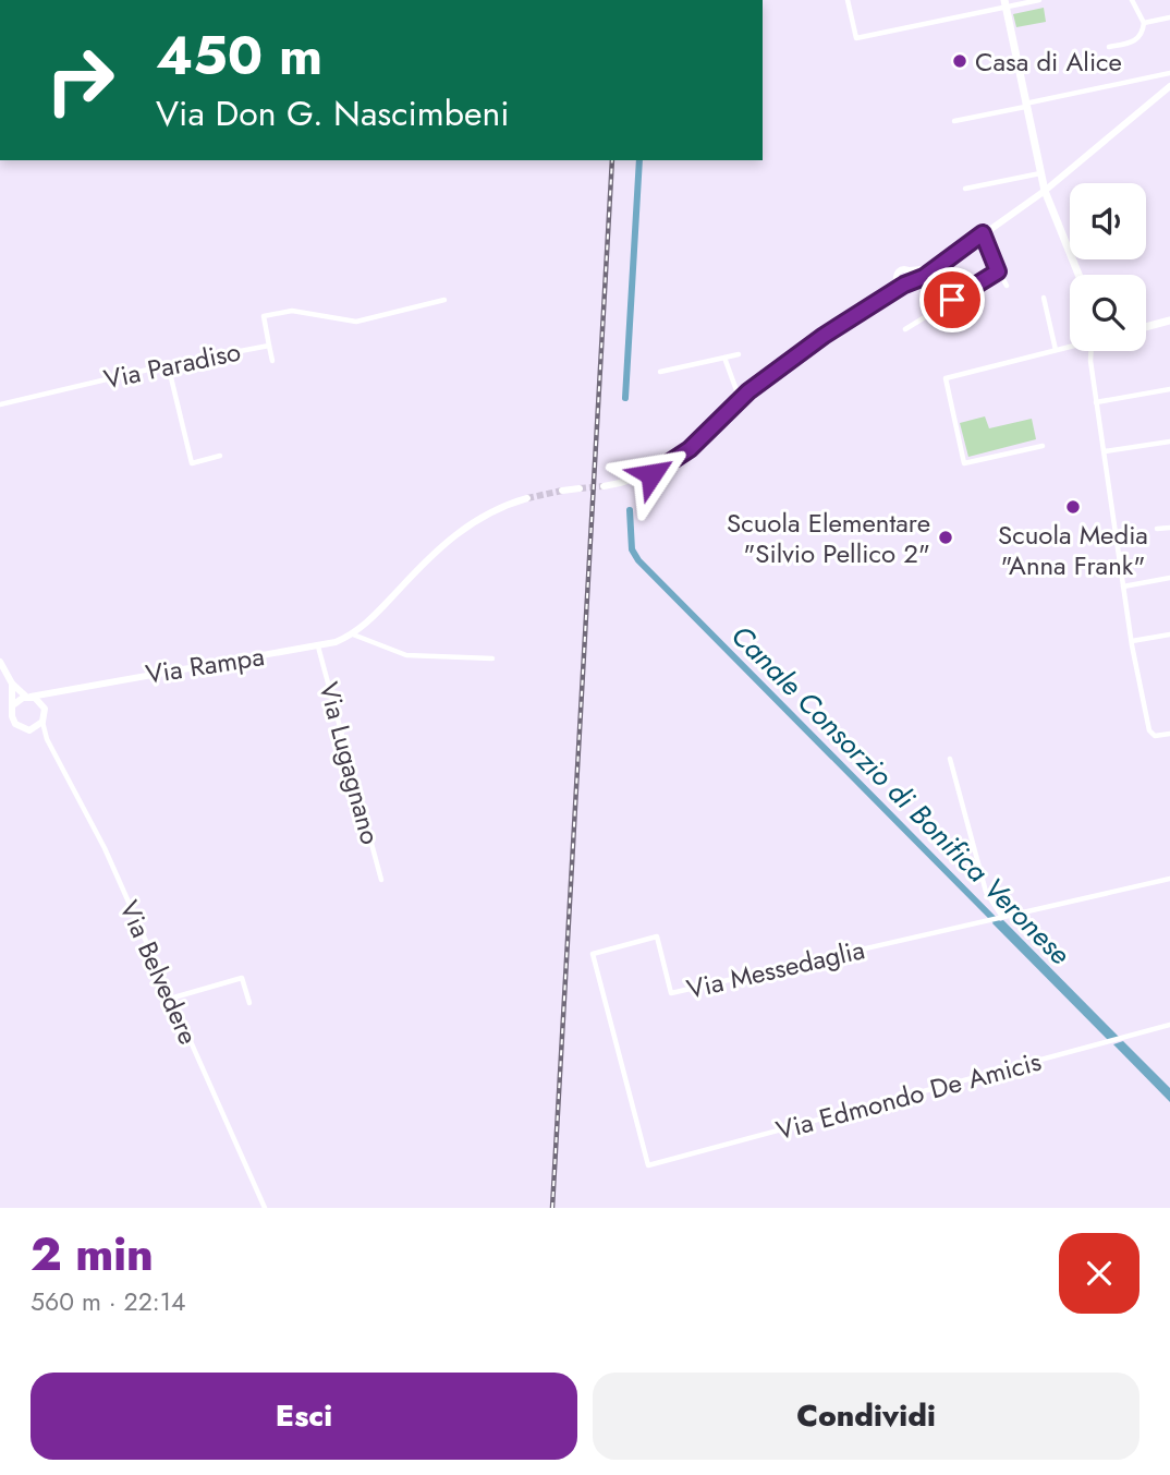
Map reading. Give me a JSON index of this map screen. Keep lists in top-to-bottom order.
{
  "streets": {
    "street": [
      "Via Paradiso",
      "Via Rampa",
      "Via Lugagnano",
      "Via Messedaglia",
      "Via Belvedere",
      "Via Edmondo De Amicis"
    ]
  },
  "crossings": [
    ["Via Rampa", "Via Lugagnano"],
    ["Via Rampa", "Via Belvedere"],
    ["Via Messedaglia", "Via Edmondo De Amicis"]
  ],
  "water": ["Canale Consorzio di Bonifica Veronese"],
  "places": ["Casa di Alice", "Scuola Media \"Anna Frank\"", "Scuola Elementare \"Silvio Pellico 2\""],
  "page": {
    "turn": ["450 m", "Via Don G. Nascimbeni"],
    "heading": ["2 min", "560 m · 22:14"],
    "buttons": ["Esci", "Condividi"]
  }
}
